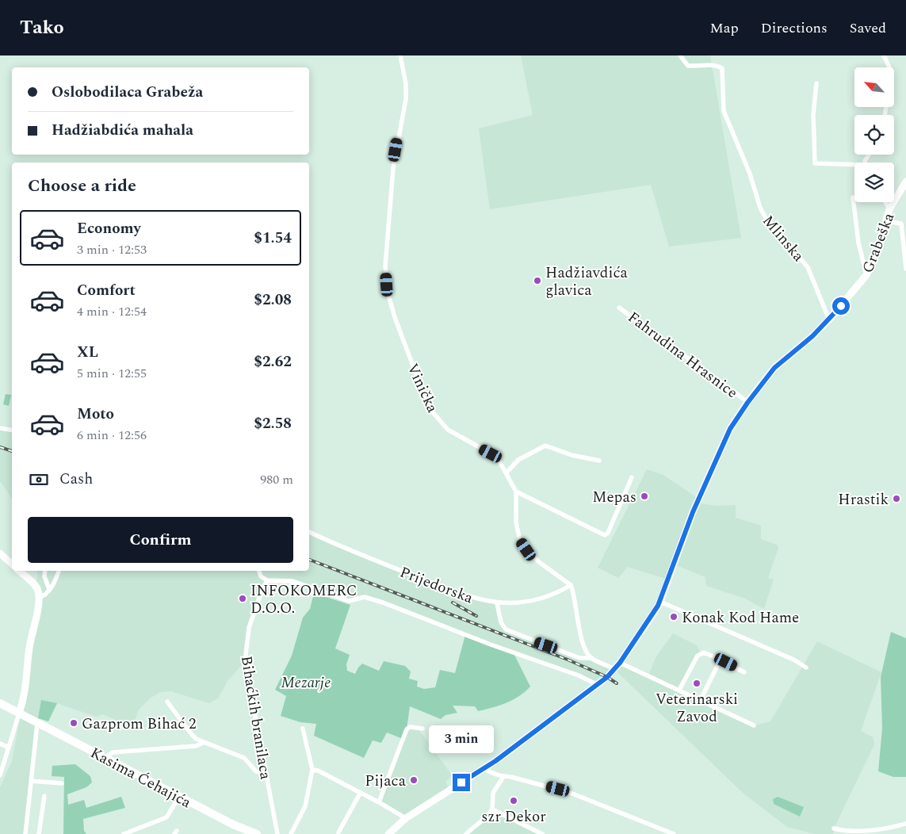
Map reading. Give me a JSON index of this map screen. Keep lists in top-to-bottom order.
{
  "streets": {
    "main road": ["Kasima Ćehajića"],
    "street": [
      "Mlinska",
      "Grabeška",
      "Fahrudina Hrasnice",
      "Vinička",
      "Prijedorska",
      "Bihaćkih branilaca"
    ]
  },
  "crossings": [
    ["Mlinska", "Grabeška"],
    ["Grabeška", "Fahrudina Hrasnice"],
    ["Vinička", "Prijedorska"]
  ],
  "parks": ["Mezarje"],
  "places": [
    "Hadžiavdića glavica",
    "Mepas",
    "Hrastik",
    "INFOKOMERC D.O.O.",
    "Konak Kod Hame",
    "Veterinarski Zavod",
    "Gazprom Bihać 2",
    "Pijaca",
    "szr Dekor"
  ],
  "north": "top left",
  "page": {
    "header": "Tako",
    "nav": ["Map", "Directions", "Saved"],
    "banner": ["Oslobodilaca Grabeža", "Hadžiabdića mahala"],
    "heading": "Choose a ride",
    "list": [
      {
        "name": "Economy",
        "note": "3 min · 12:53",
        "value": "$1.54"
      },
      {
        "name": "Comfort",
        "note": "4 min · 12:54",
        "value": "$2.08"
      },
      {
        "name": "XL",
        "note": "5 min · 12:55",
        "value": "$2.62"
      },
      {
        "name": "Moto",
        "note": "6 min · 12:56",
        "value": "$2.58"
      }
    ],
    "pay": ["Cash", "980 m"],
    "buttons": "Confirm",
    "bubble": "3 min"
  }
}
